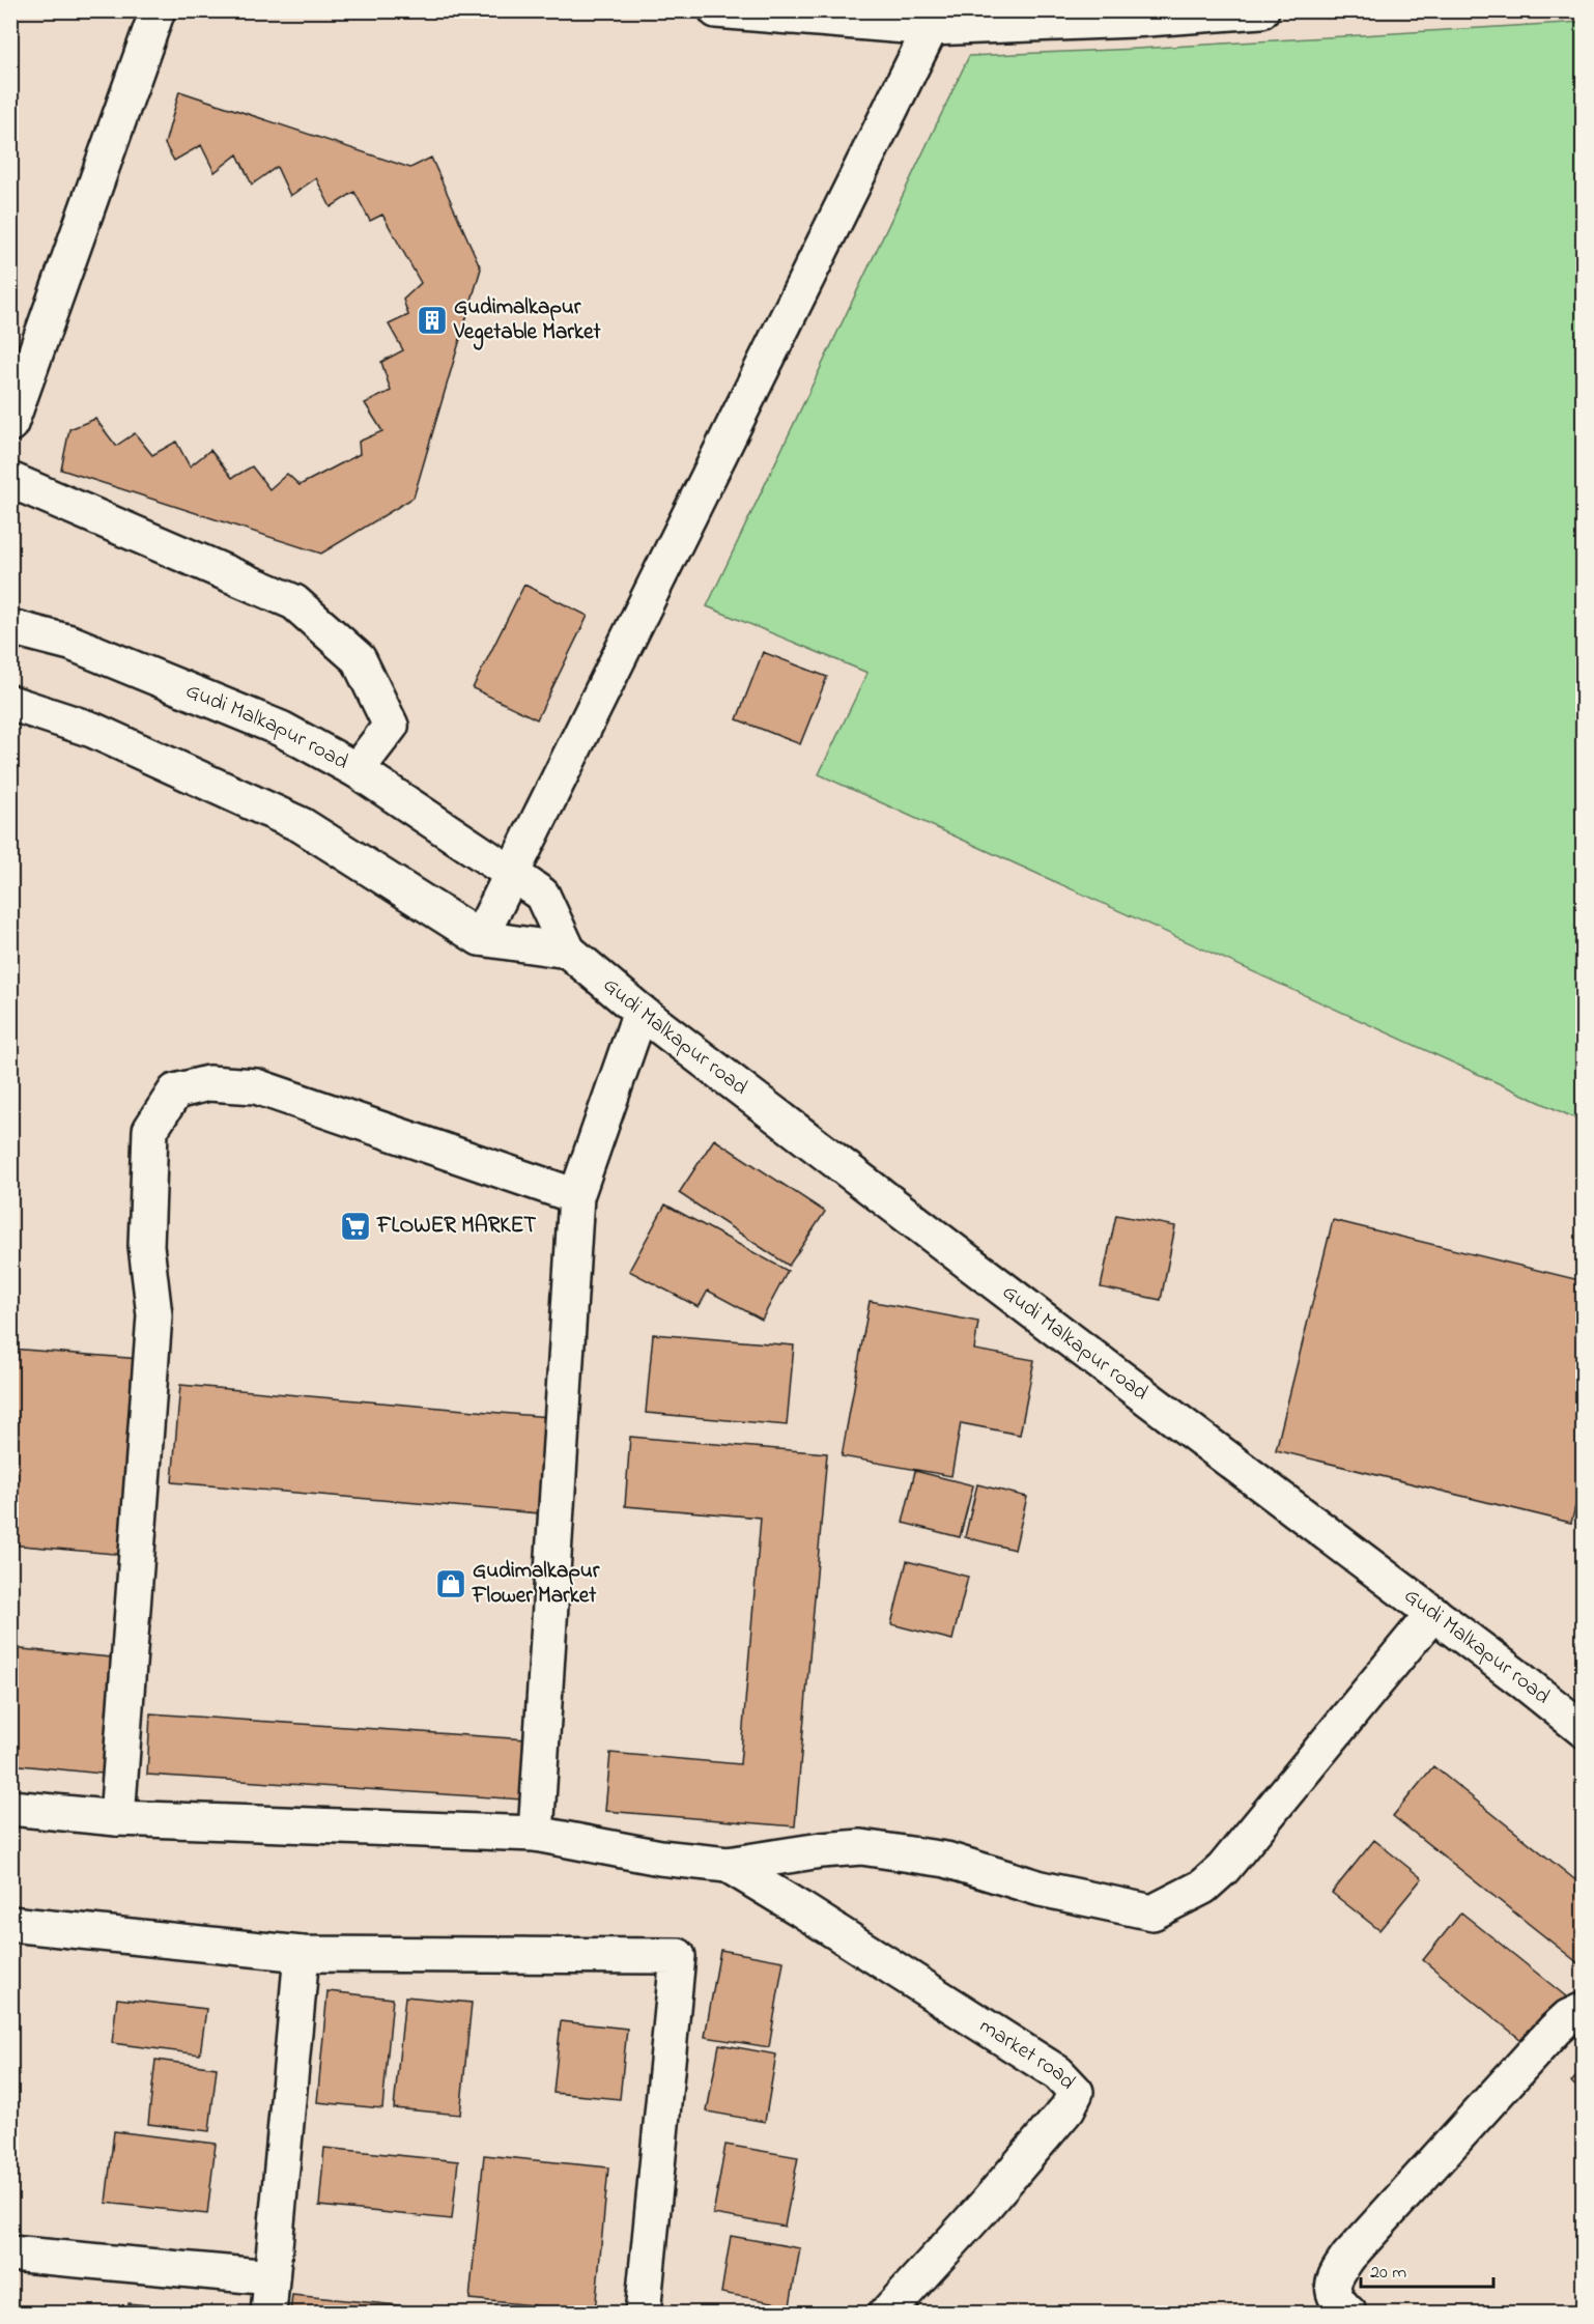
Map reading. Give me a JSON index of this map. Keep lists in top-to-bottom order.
{
  "streets": {
    "street": ["Gudi Malkapur road", "market road"]
  },
  "places": {
    "building": ["Gudimalkapur Vegetable Market"],
    "supermarket": ["FLOWER MARKET"],
    "shop": ["Gudimalkapur Flower Market"]
  },
  "scale_bar": "20 m"
}
